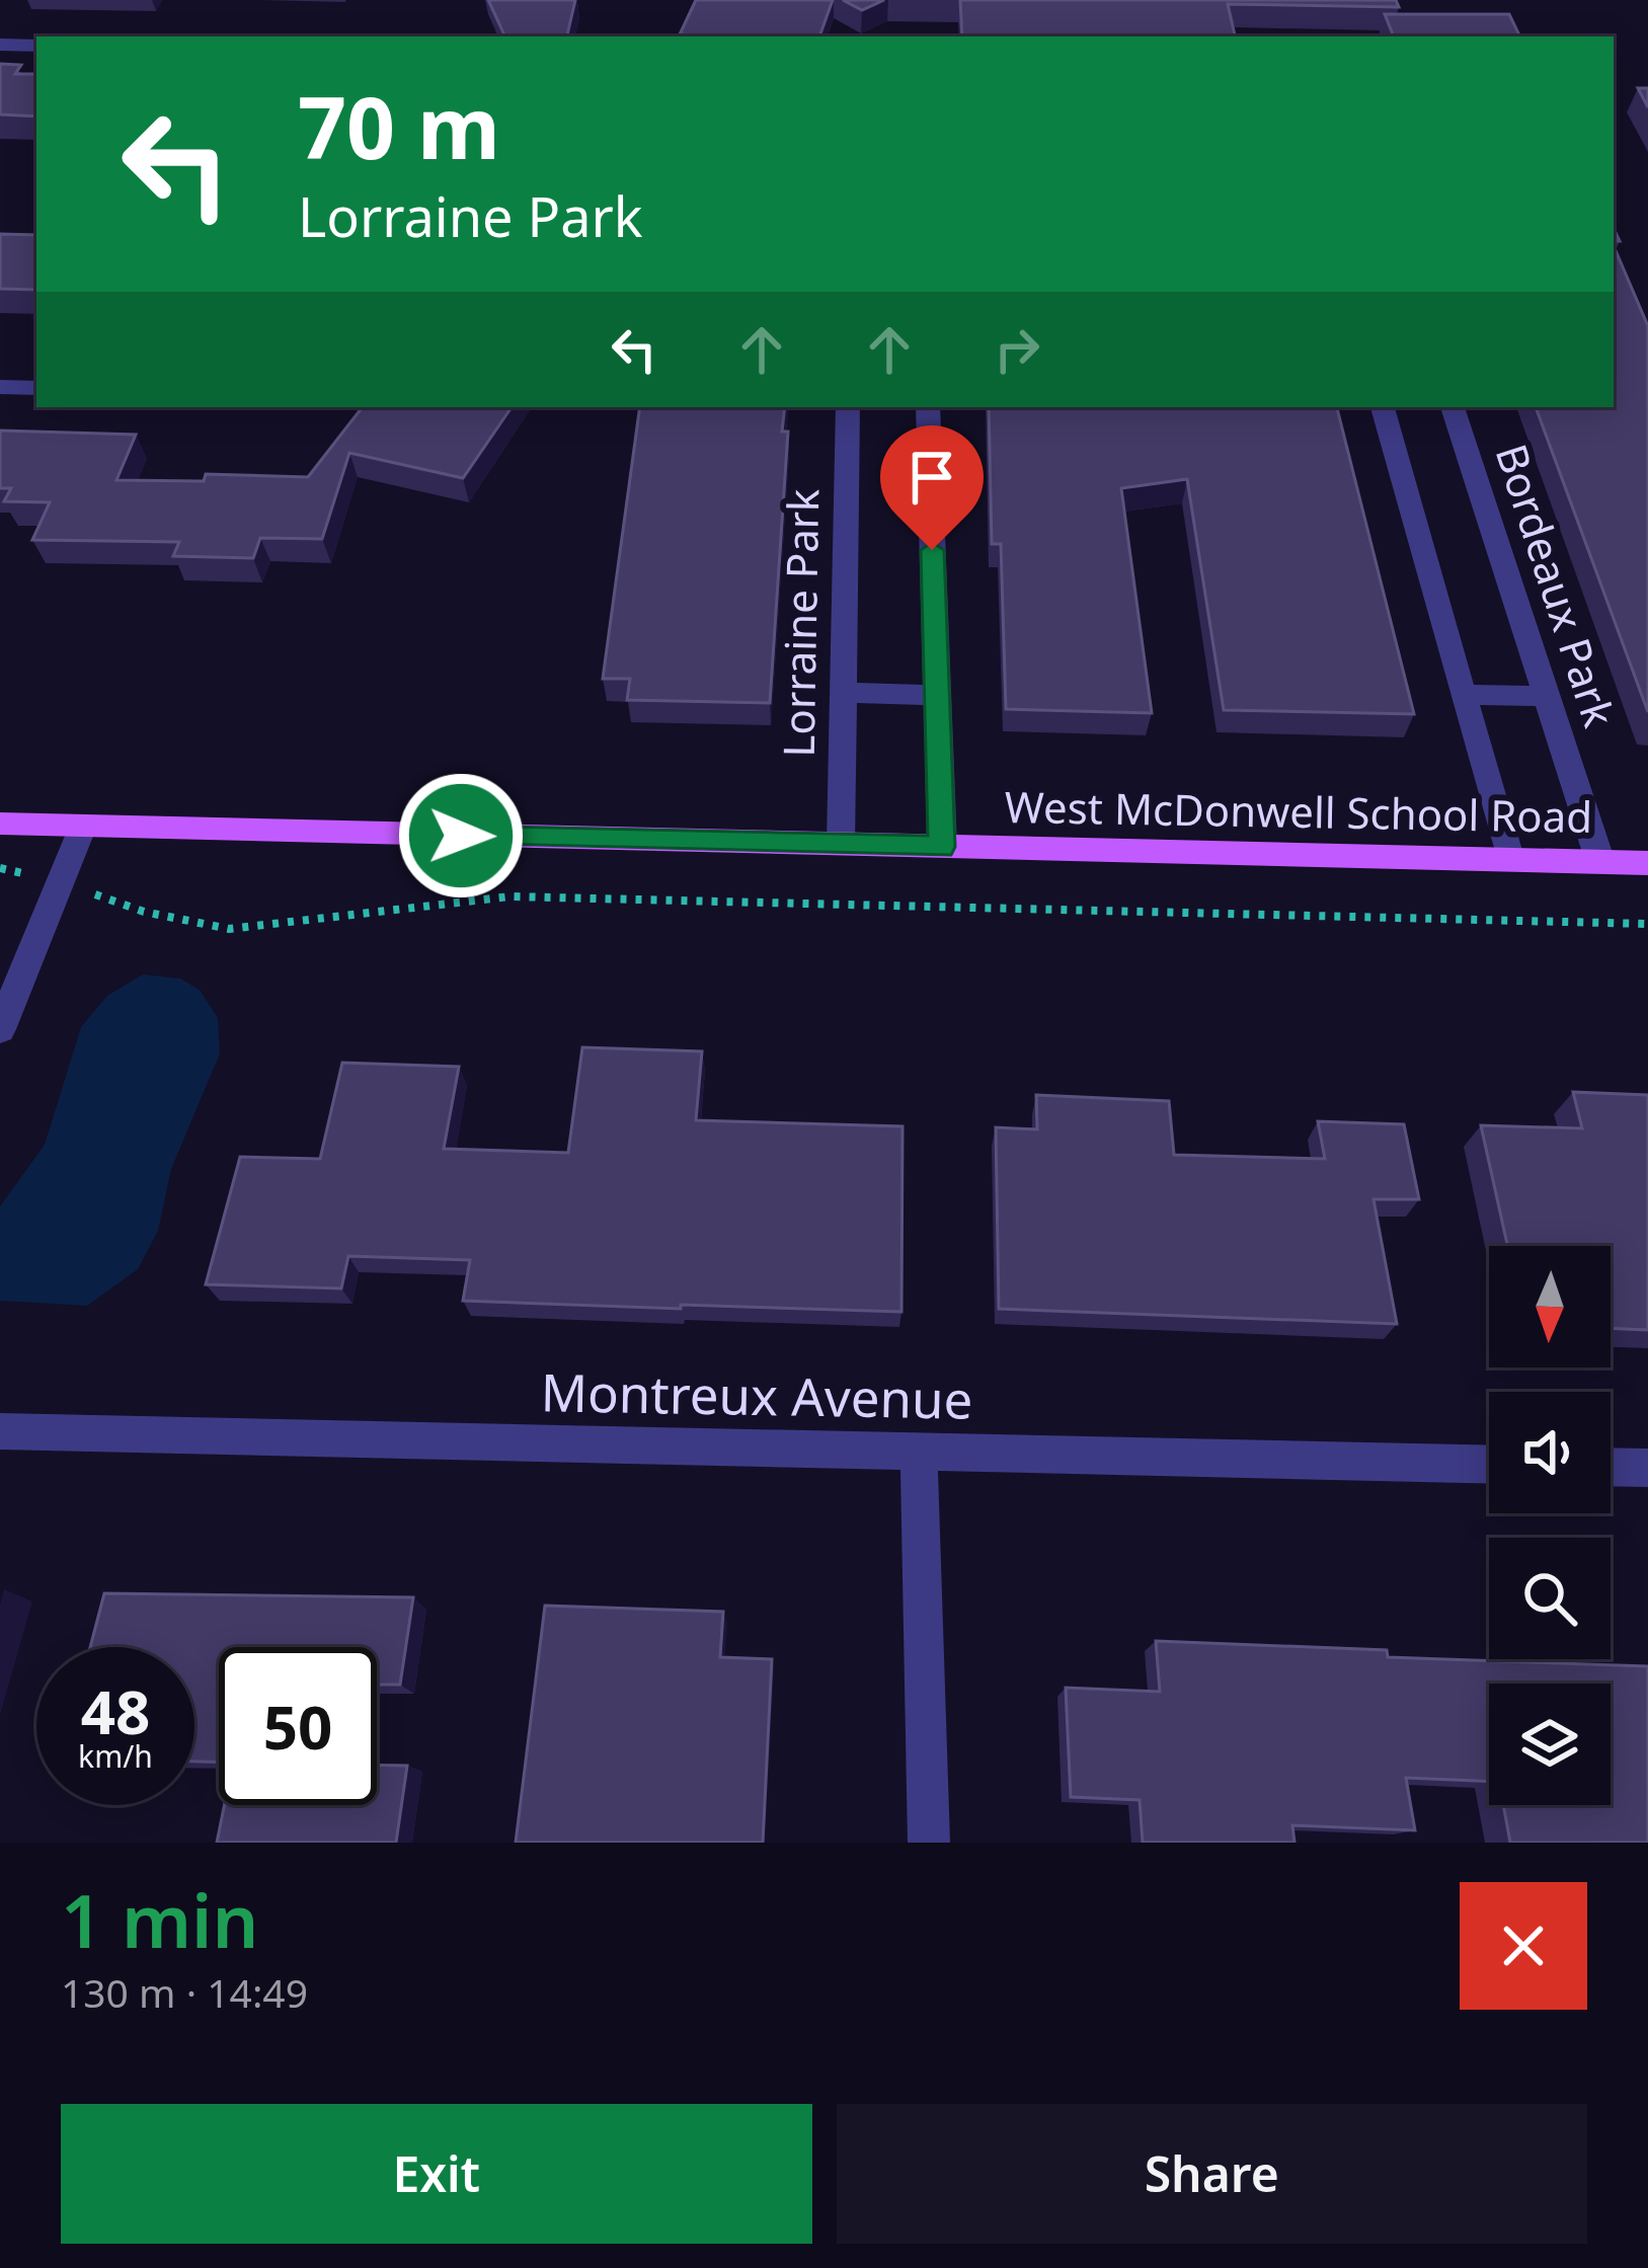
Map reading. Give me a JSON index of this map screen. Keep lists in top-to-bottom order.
{
  "streets": {
    "main road": ["West McDonwell School Road"],
    "street": ["Bordeaux Park", "Lorraine Park", "Montreux Avenue"]
  },
  "crossings": [
    ["Bordeaux Park", "West McDonwell School Road"],
    ["Lorraine Park", "West McDonwell School Road"]
  ],
  "north": "bottom",
  "page": {
    "turn": ["70 m", "Lorraine Park"],
    "speed": "48 km/h",
    "limit": "50",
    "heading": ["1 min", "130 m · 14:49"],
    "buttons": ["Exit", "Share"]
  }
}
